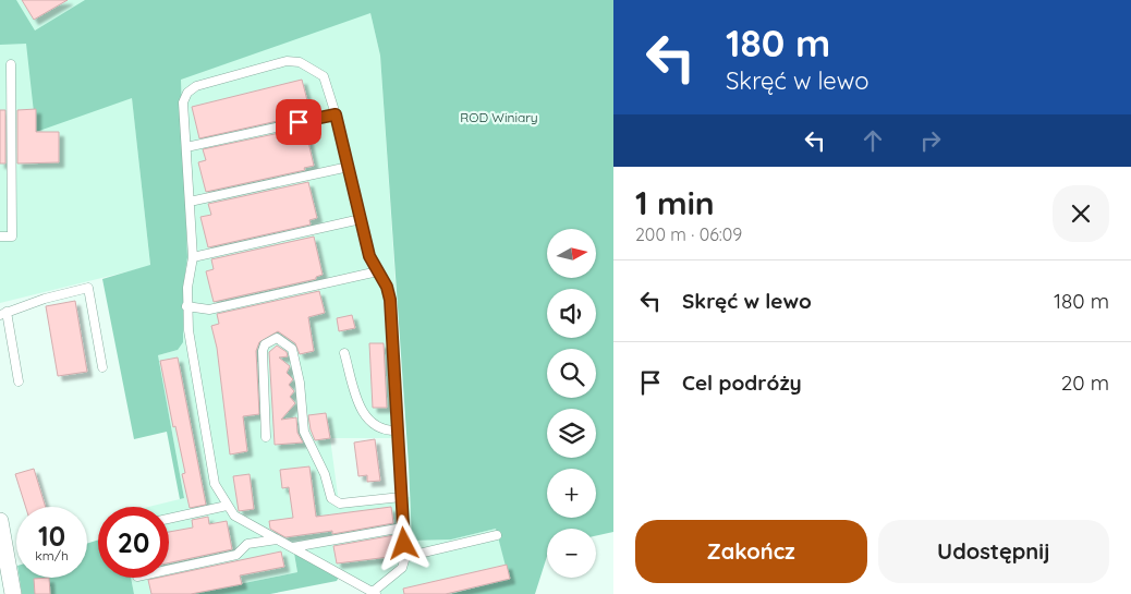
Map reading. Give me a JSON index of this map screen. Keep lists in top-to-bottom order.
{
  "parks": ["ROD Winiary"],
  "north": "right",
  "page": {
    "turn": ["180 m", "Skręć w lewo"],
    "heading": ["1 min", "200 m · 06:09"],
    "map_buttons": ["+", "−"],
    "list": [
      {
        "name": "Skręć w lewo",
        "value": "180 m"
      },
      {
        "name": "Cel podróży",
        "value": "20 m"
      }
    ],
    "speed": "10 km/h",
    "limit": "20",
    "buttons": ["Zakończ", "Udostępnij"]
  }
}
